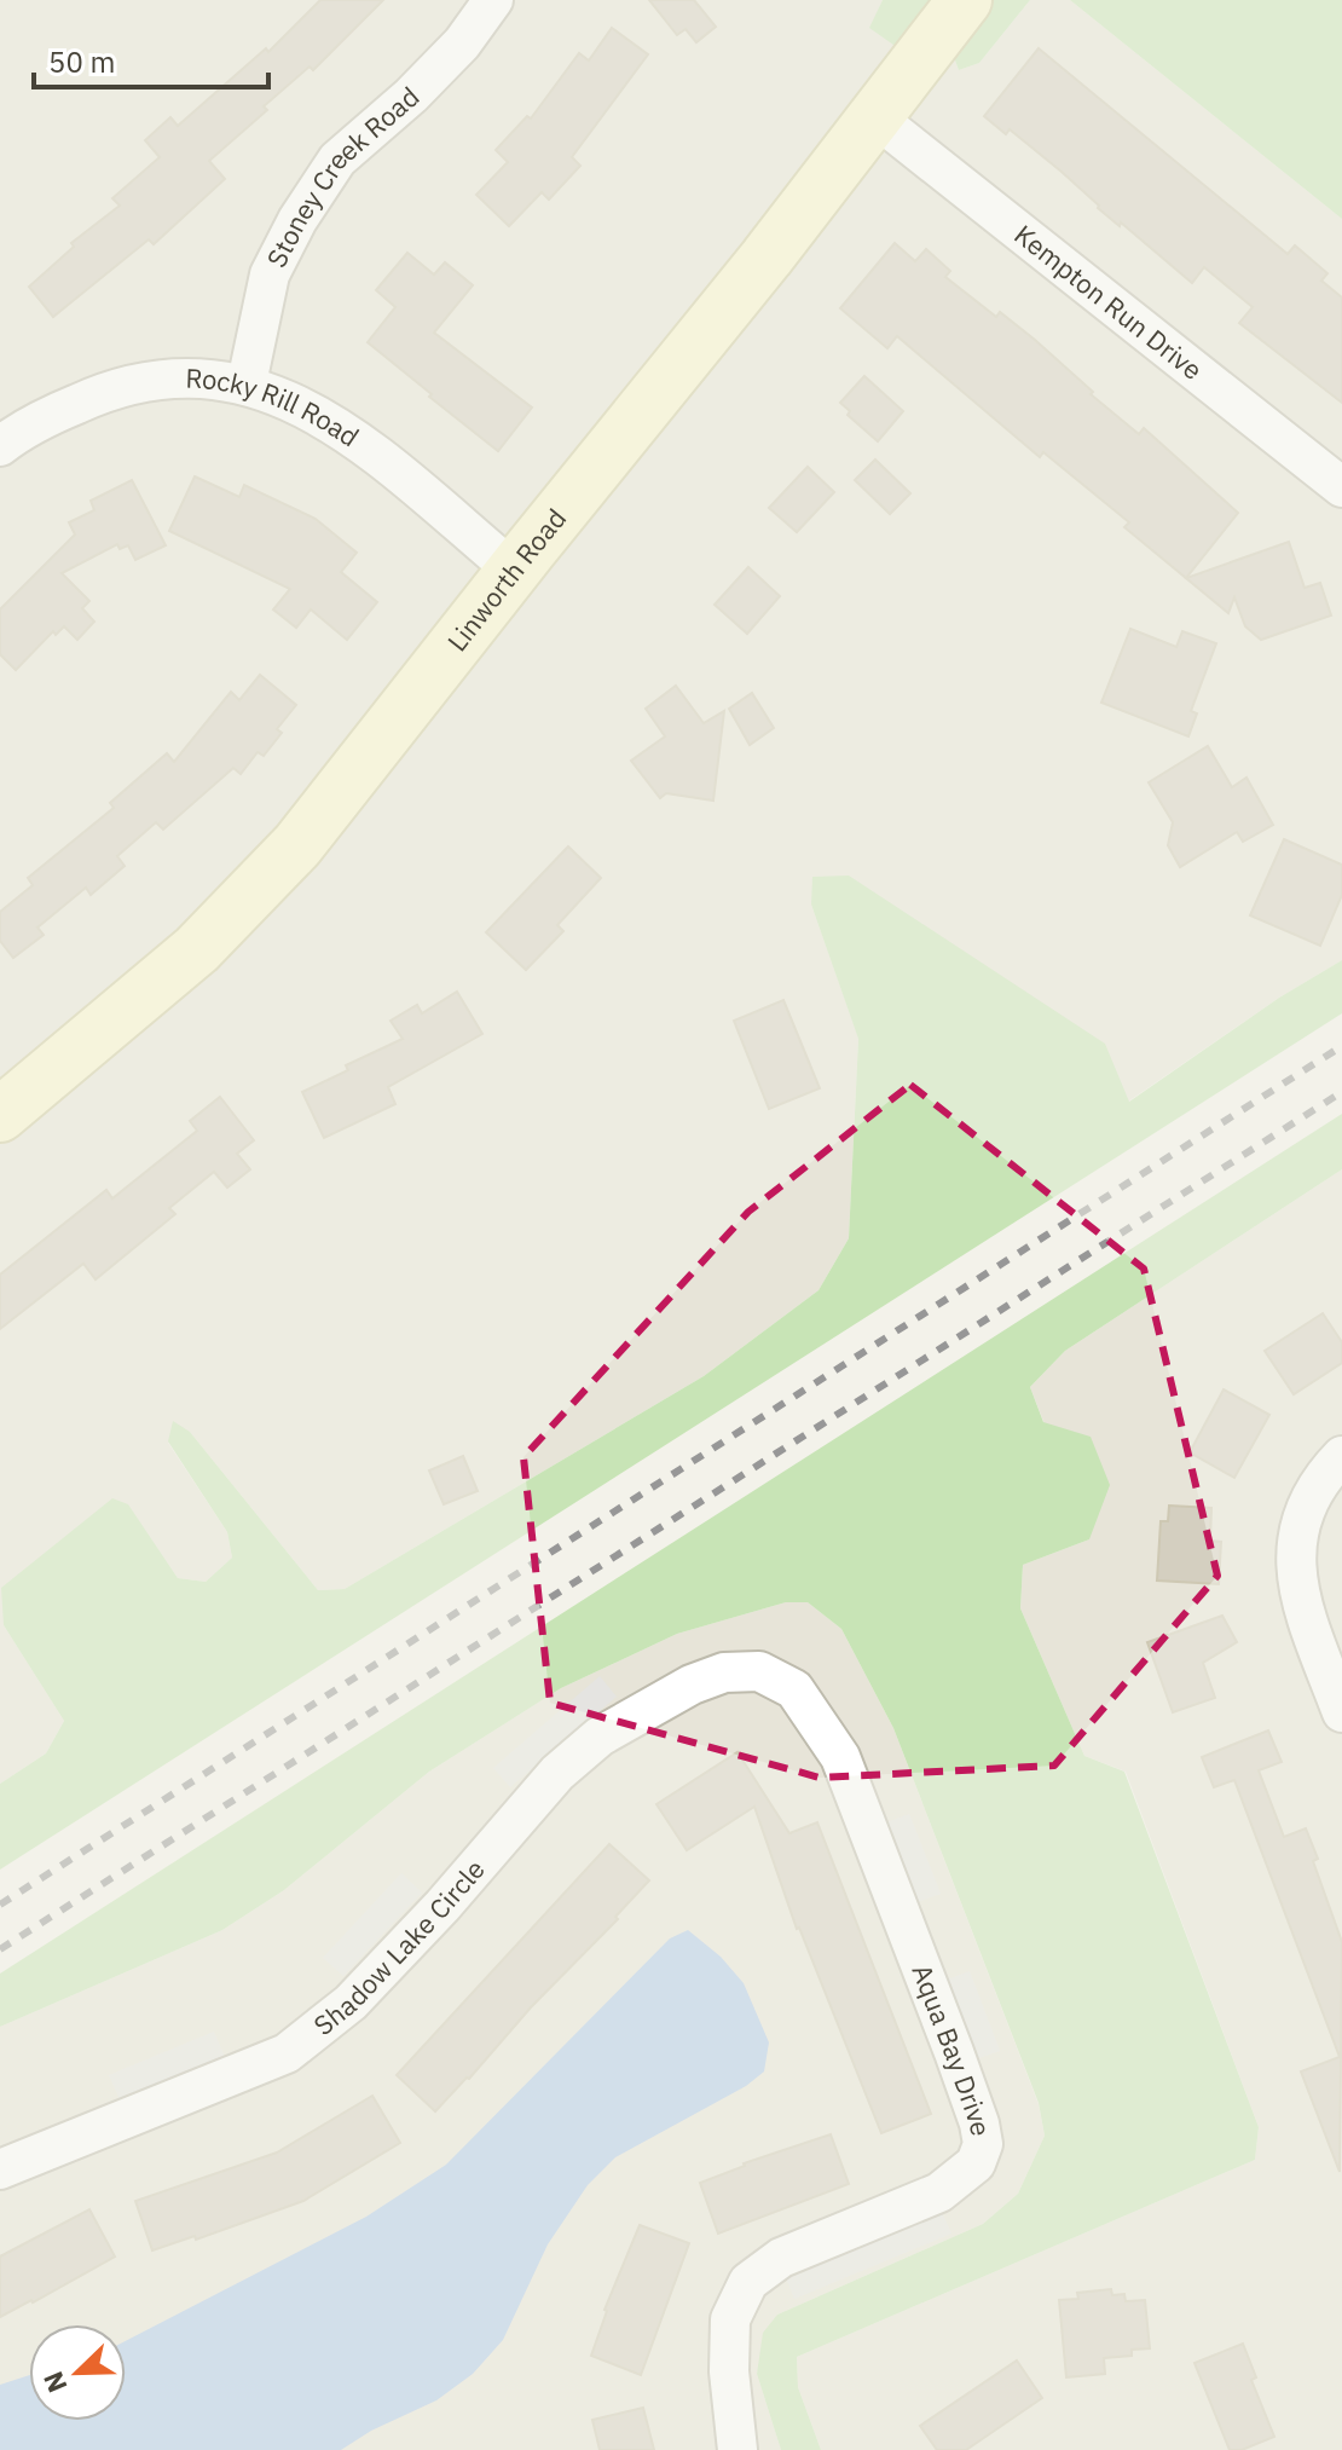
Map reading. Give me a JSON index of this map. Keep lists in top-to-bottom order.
{
  "streets": {
    "main road": ["Linworth Road"],
    "street": [
      "Stoney Creek Road",
      "Kempton Run Drive",
      "Rocky Rill Road",
      "Shadow Lake Circle",
      "Aqua Bay Drive"
    ]
  },
  "crossings": [
    ["Stoney Creek Road", "Rocky Rill Road"],
    ["Kempton Run Drive", "Linworth Road"],
    ["Rocky Rill Road", "Linworth Road"],
    ["Shadow Lake Circle", "Aqua Bay Drive"]
  ],
  "scale_bar": "50 m",
  "north": "bottom left"
}
